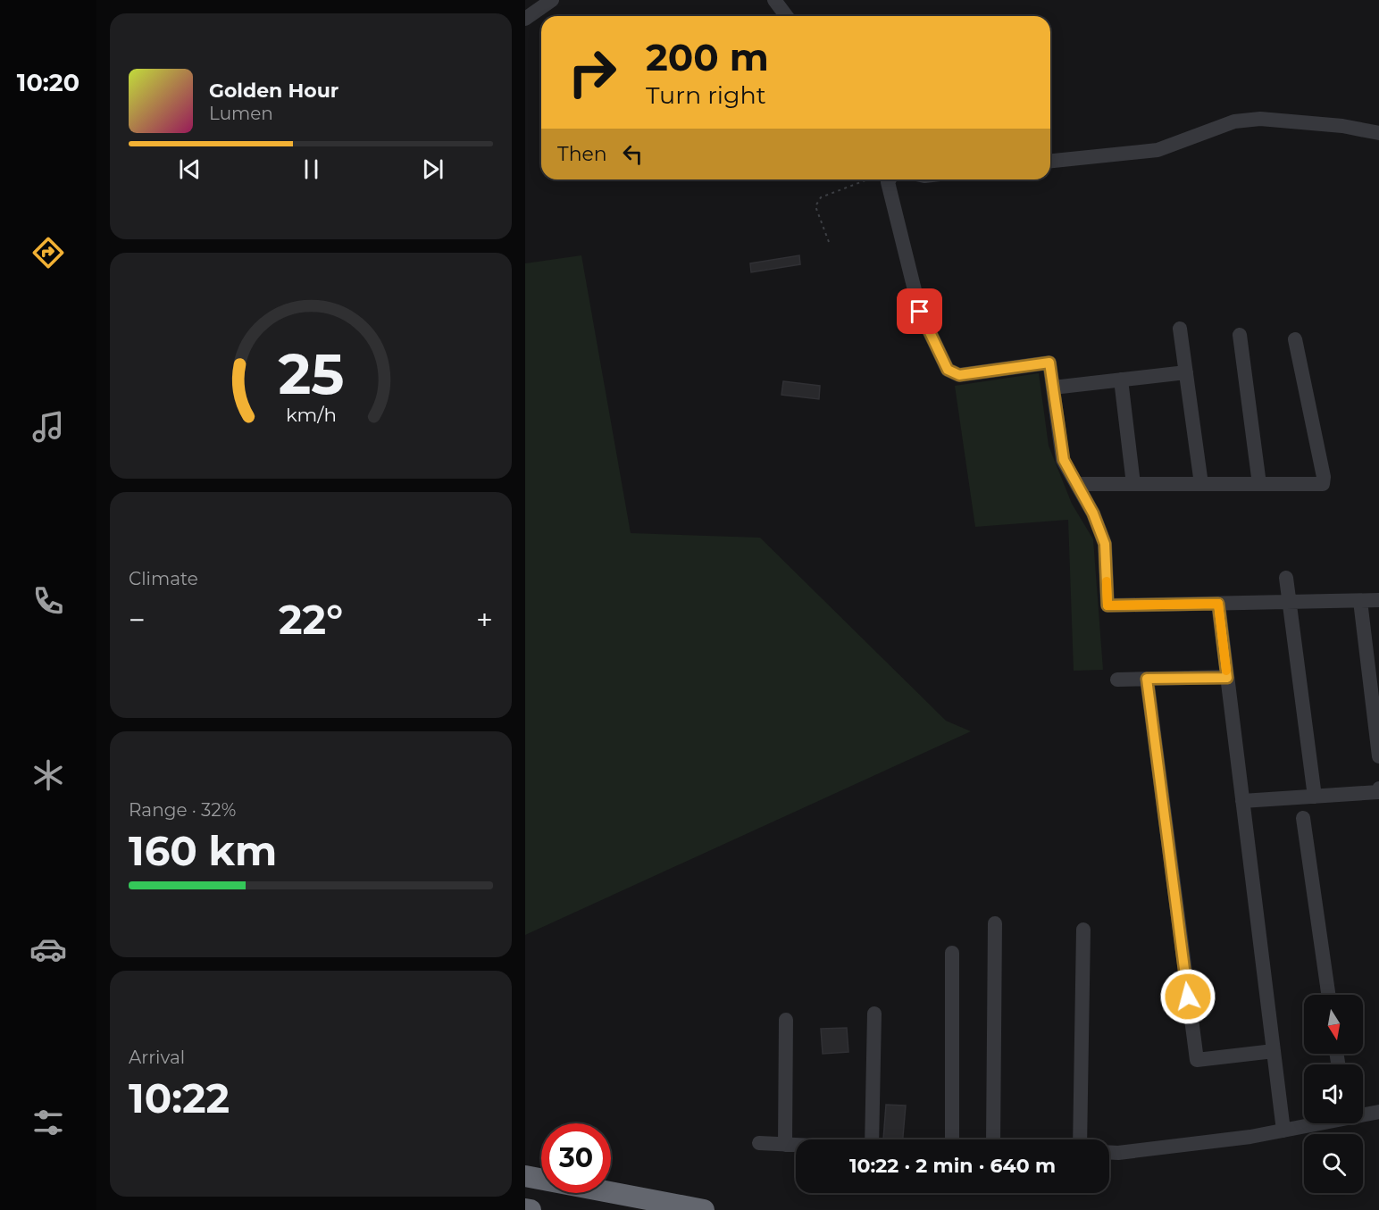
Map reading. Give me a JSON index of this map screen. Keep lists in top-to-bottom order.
{
  "north": "bottom",
  "page": {
    "tabs": "10:20",
    "turn": ["200 m", "Turn right"],
    "song": ["Golden Hour", "Lumen"],
    "then": "Then",
    "tile": [
      "Climate",
      ["Range · 32%", "160 km"],
      ["Arrival", "10:22"]
    ],
    "heat": ["−", "22°", "+"],
    "limit": "30",
    "trip": "10:22 · 2 min · 640 m",
    "gauge": ["25", "km/h"]
  }
}
